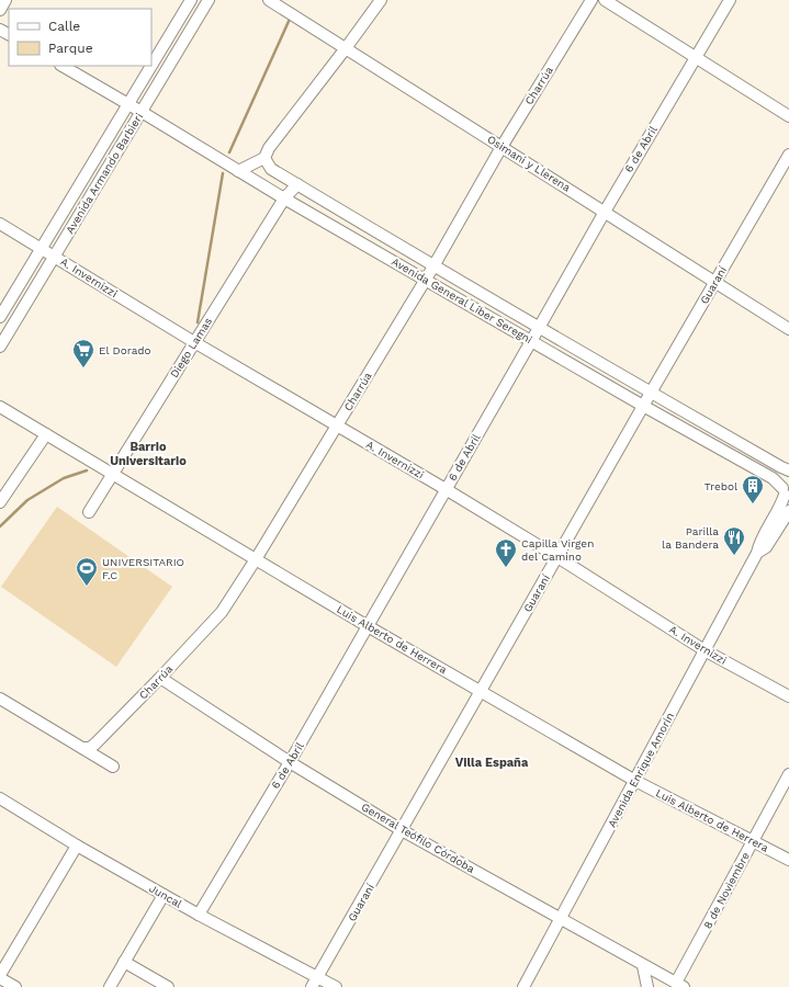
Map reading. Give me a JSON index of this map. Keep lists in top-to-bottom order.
{
  "streets": {
    "street": [
      "Charrúa",
      "6 de Abril",
      "Osimani y Llerena",
      "Avenida Armando Barbieri",
      "A. Invernizzi",
      "Guaraní",
      "Avenida General Líber Seregni",
      "Diego Lamas",
      "Luis Alberto de Herrera",
      "Avenida Enrique Amorín",
      "General Teófilo Córdoba",
      "8 de Noviembre",
      "Juncal"
    ]
  },
  "crossings": [
    ["Charrúa", "Osimani y Llerena"],
    ["Charrúa", "A. Invernizzi"],
    ["Charrúa", "Avenida General Líber Seregni"],
    ["Charrúa", "Luis Alberto de Herrera"],
    ["Charrúa", "General Teófilo Córdoba"],
    ["6 de Abril", "Osimani y Llerena"],
    ["6 de Abril", "A. Invernizzi"],
    ["6 de Abril", "Avenida General Líber Seregni"],
    ["6 de Abril", "Luis Alberto de Herrera"],
    ["6 de Abril", "General Teófilo Córdoba"],
    ["6 de Abril", "Juncal"],
    ["Osimani y Llerena", "Guaraní"],
    ["Avenida Armando Barbieri", "A. Invernizzi"],
    ["Avenida Armando Barbieri", "Avenida General Líber Seregni"],
    ["A. Invernizzi", "Guaraní"],
    ["A. Invernizzi", "Diego Lamas"],
    ["A. Invernizzi", "Avenida Enrique Amorín"],
    ["Guaraní", "Avenida General Líber Seregni"],
    ["Guaraní", "Luis Alberto de Herrera"],
    ["Guaraní", "General Teófilo Córdoba"],
    ["Guaraní", "Juncal"],
    ["Avenida General Líber Seregni", "Diego Lamas"],
    ["Avenida General Líber Seregni", "Avenida Enrique Amorín"],
    ["Diego Lamas", "Luis Alberto de Herrera"],
    ["Luis Alberto de Herrera", "Avenida Enrique Amorín"],
    ["Luis Alberto de Herrera", "8 de Noviembre"],
    ["Avenida Enrique Amorín", "General Teófilo Córdoba"],
    ["General Teófilo Córdoba", "8 de Noviembre"]
  ],
  "districts": ["Barrio Universitario", "Villa España"],
  "places": {
    "supermarket": ["El Dorado"],
    "building": ["Trebol"],
    "restaurant": ["Parilla la Bandera"],
    "church": ["Capilla Virgen del Camino"],
    "sports": ["UNIVERSITARIO F.C"]
  },
  "legend": ["Calle", "Parque"]
}
